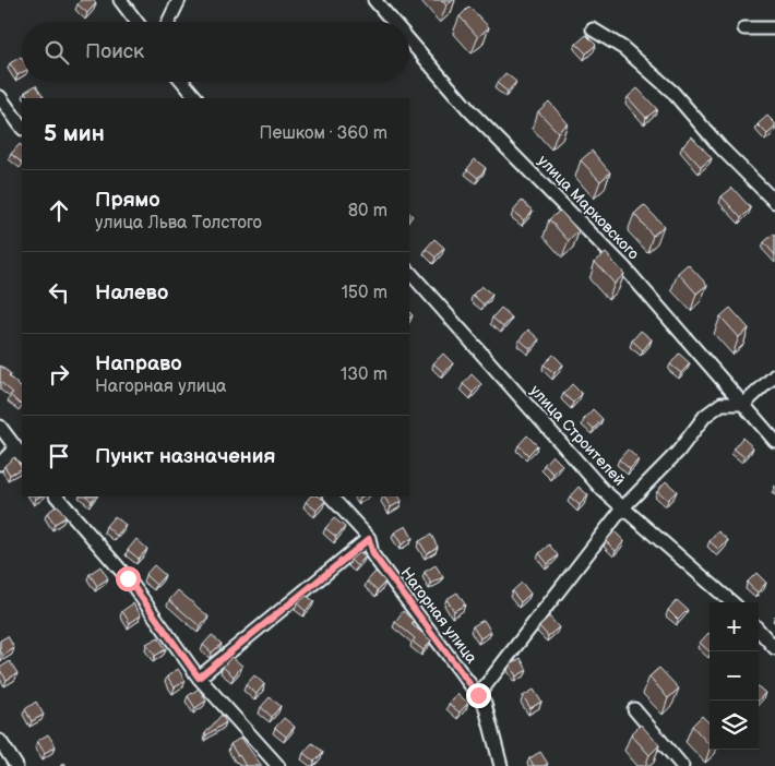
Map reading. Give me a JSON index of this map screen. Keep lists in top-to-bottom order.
{
  "streets": {
    "street": ["улица Марковского", "улица Строителей", "Нагорная улица"]
  },
  "page": {
    "search": "Поиск",
    "heading": ["5 мин", "Пешком · 360 m"],
    "list": [
      ["Прямо", "улица Льва Толстого", "80 m"],
      ["Налево", "150 m"],
      ["Направо", "Нагорная улица", "130 m"],
      "Пункт назначения"
    ],
    "map_buttons": ["+", "−"]
  }
}
